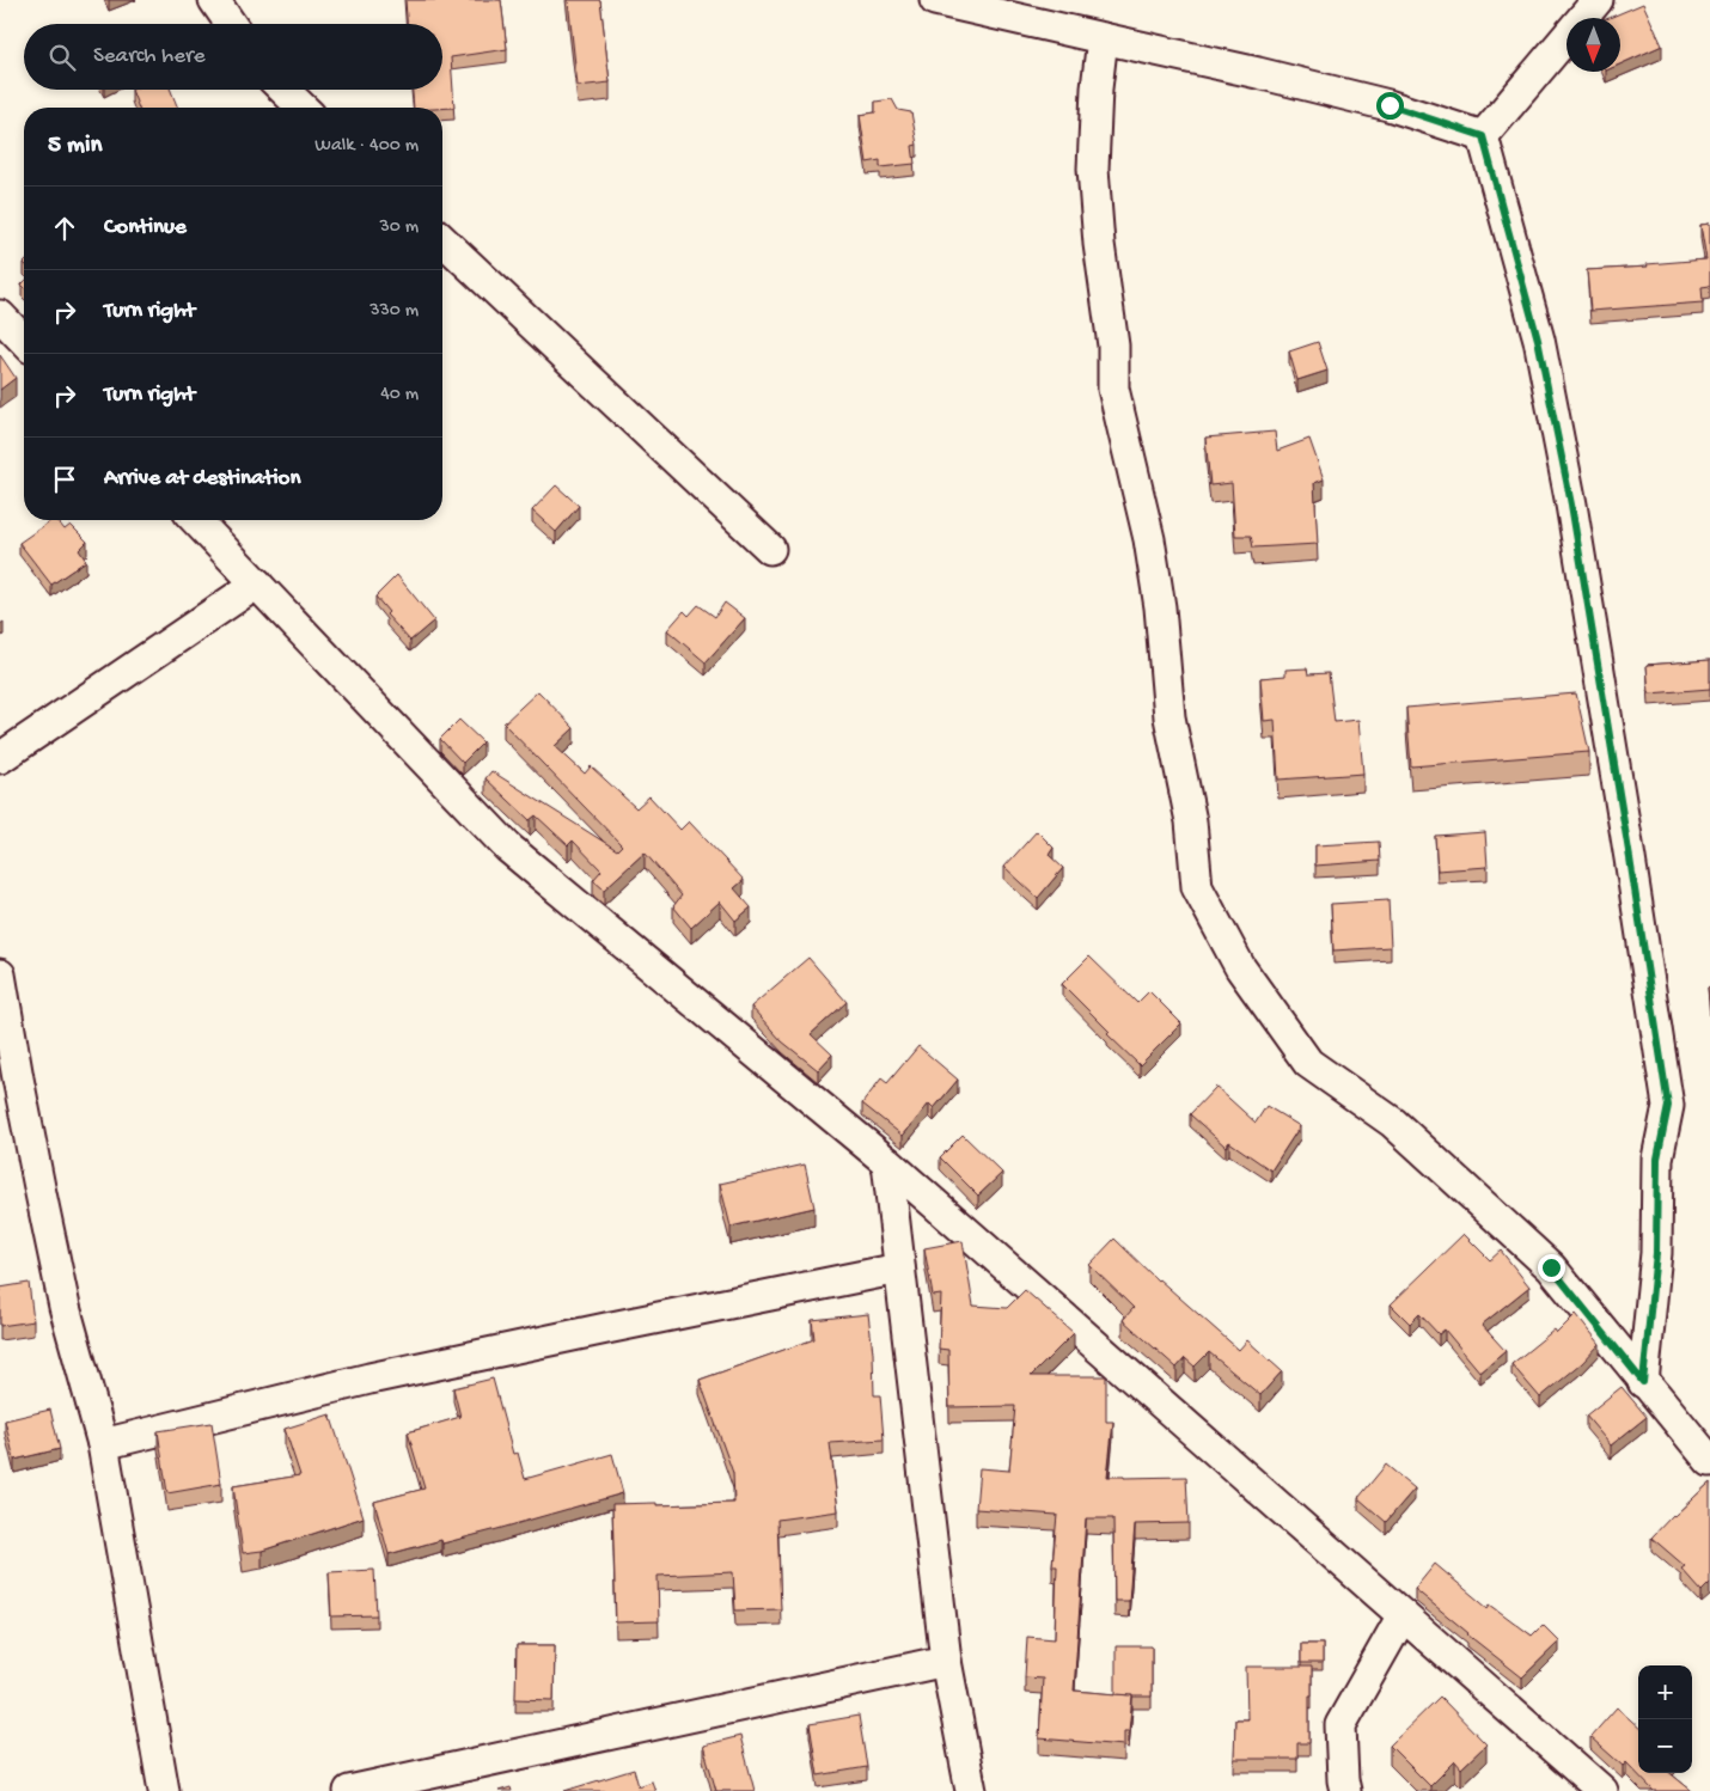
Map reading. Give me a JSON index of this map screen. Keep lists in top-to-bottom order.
{
  "north": "bottom",
  "page": {
    "search": "Search here",
    "heading": ["5 min", "Walk · 400 m"],
    "list": [
      ["Continue", "30 m"],
      ["Turn right", "330 m"],
      ["Turn right", "40 m"],
      "Arrive at destination"
    ],
    "map_buttons": ["+", "−"]
  }
}
